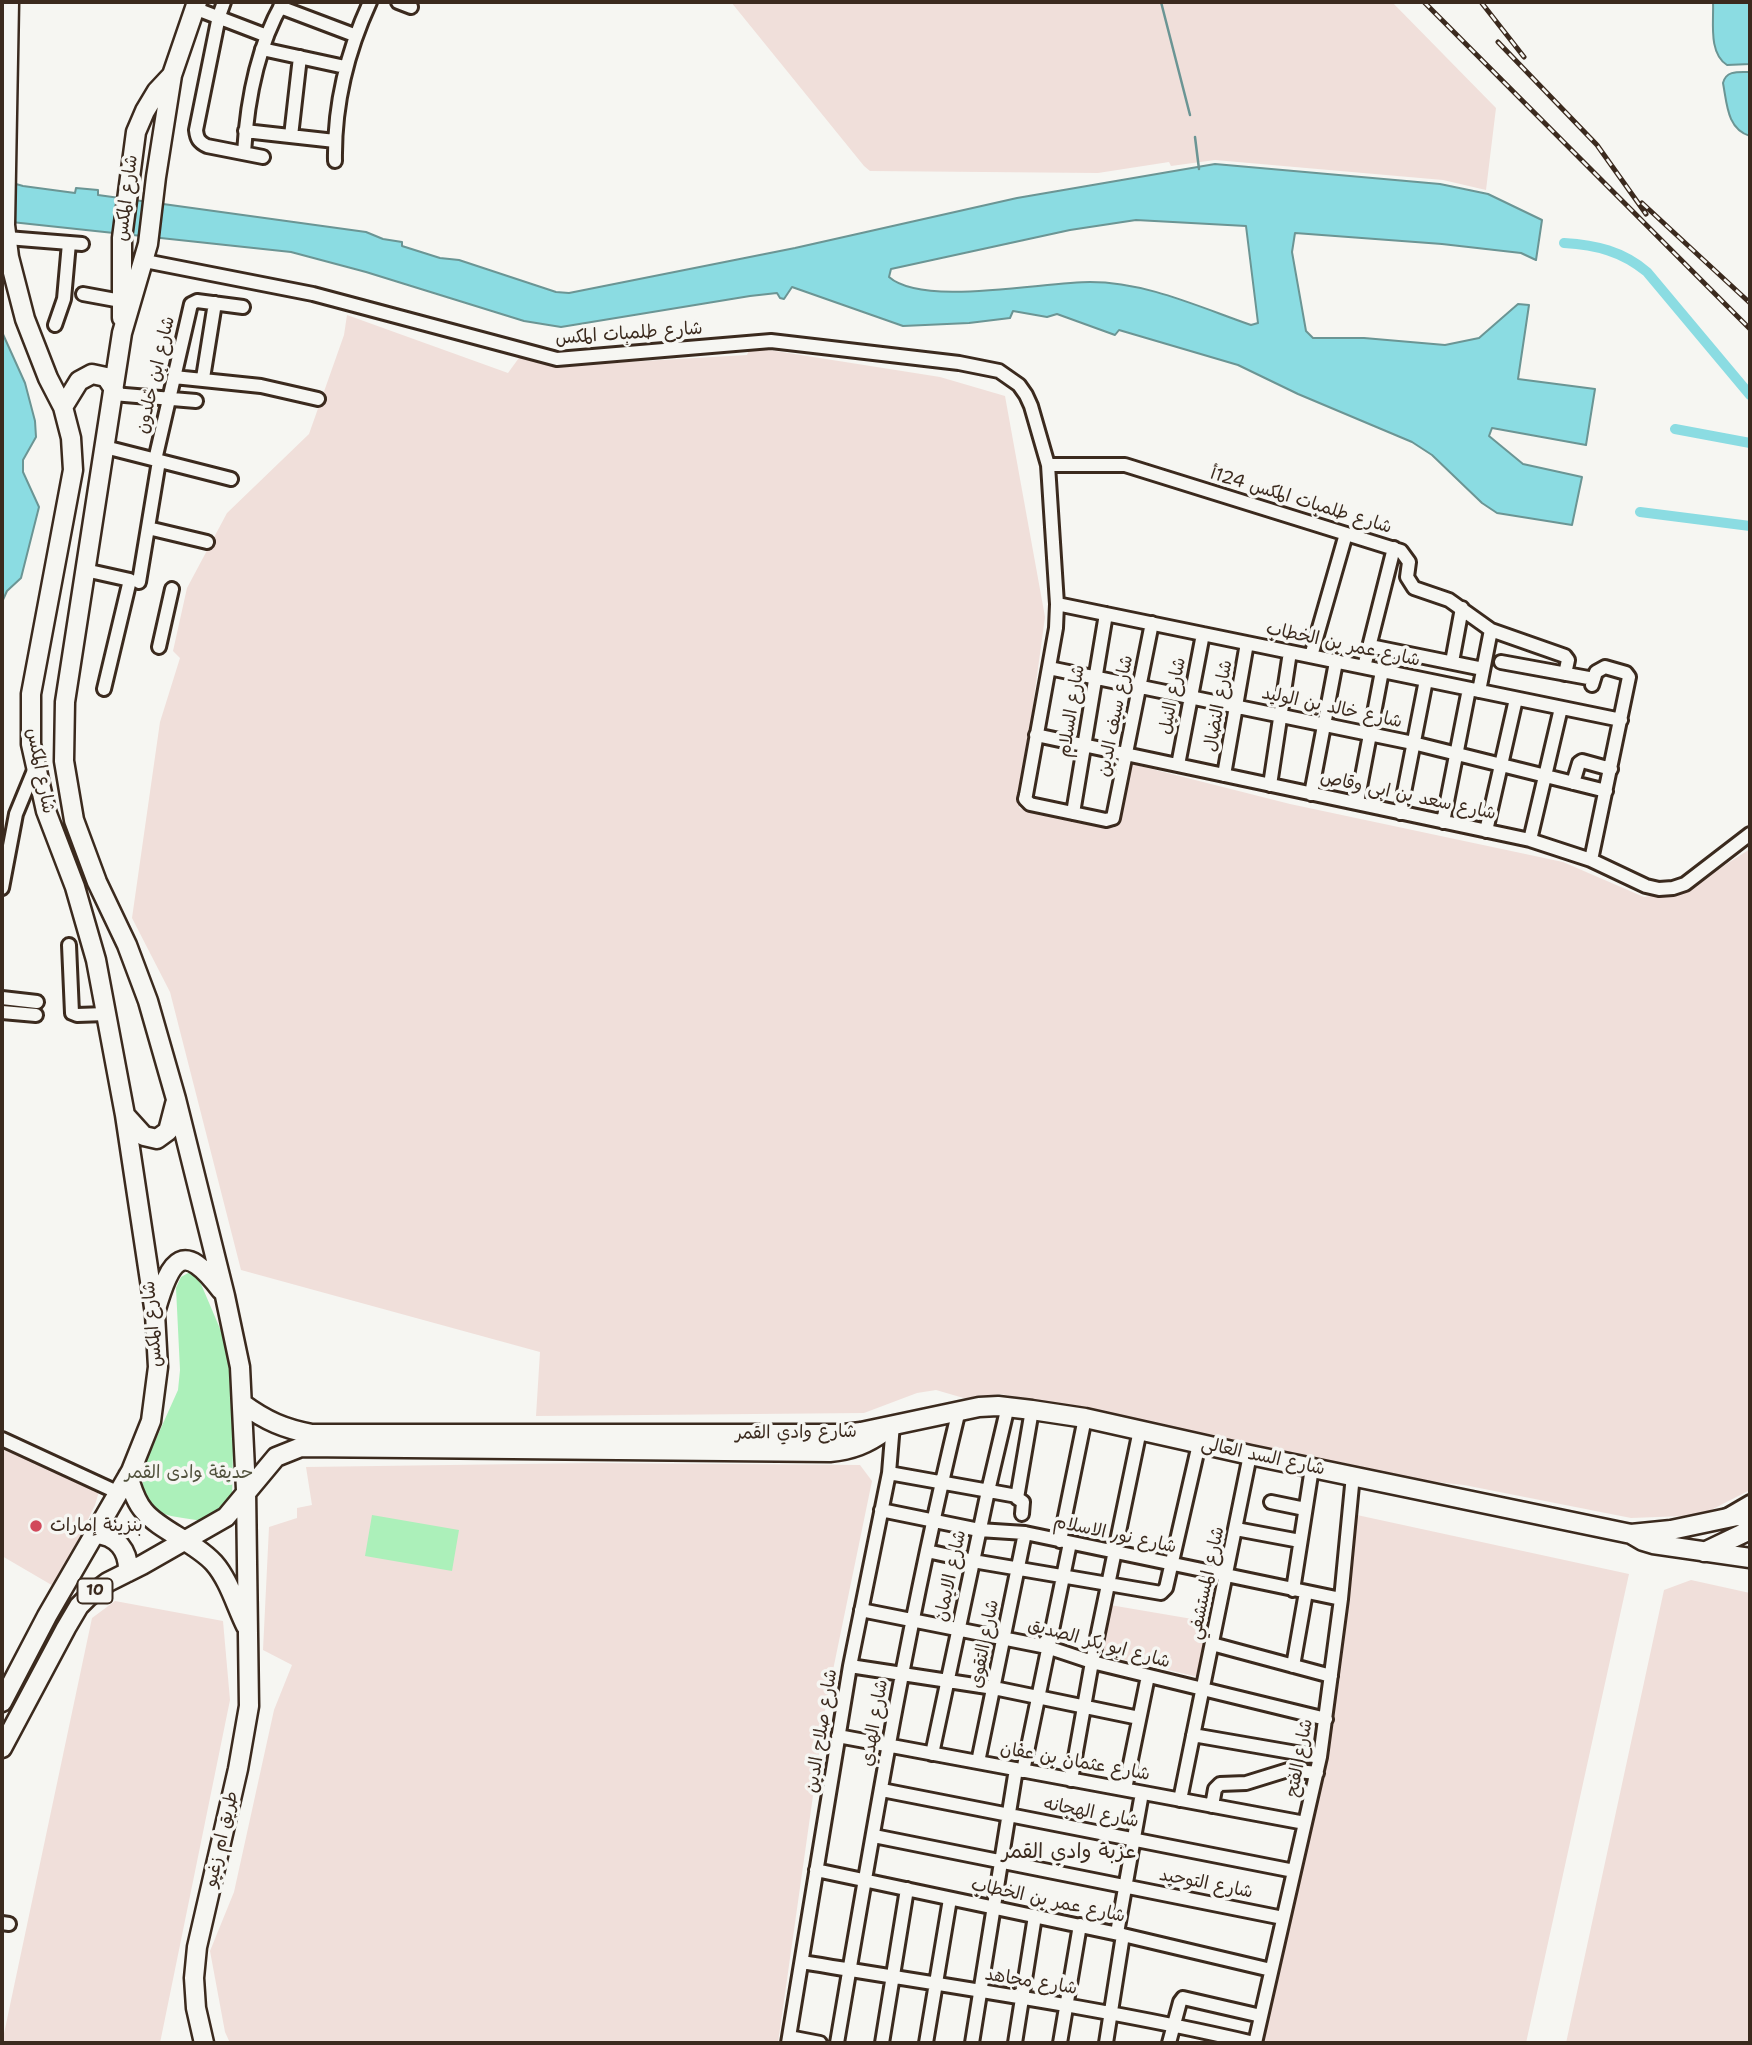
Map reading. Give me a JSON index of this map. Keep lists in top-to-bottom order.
{
  "streets": {
    "main road": [
      "شارع المكس",
      "شارع وادي القمر",
      "شارع السد العالى",
      "10",
      "طريق ام زغيو"
    ],
    "street": [
      "شارع طلمبات المكس",
      "شارع ابن خلدون",
      "شارع طلمبات المكس 124أ",
      "شارع عمر بن الخطاب",
      "شارع النيل",
      "شارع النضال",
      "شارع خالد بن الوليد",
      "شارع السلام",
      "شارع سيف الدين",
      "شارع سعد بن ابى وقاص",
      "شارع نور الاسلام",
      "شارع الايمان",
      "شارع المستشفي",
      "شارع التقوى",
      "شارع ابو بكر الصديق",
      "شارع الهدي",
      "شارع صلاح الدين",
      "شارع الفتح",
      "شارع عثمان بن عفان",
      "شارع الهجانه",
      "شارع التوحيد",
      "شارع مجاهد"
    ]
  },
  "crossings": [
    ["شارع المكس", "شارع طلمبات المكس"],
    ["شارع المكس", "شارع وادي القمر"],
    ["شارع المكس", "10"],
    ["شارع المكس", "طريق ام زغيو"],
    ["شارع طلمبات المكس", "شارع طلمبات المكس 124أ"],
    ["شارع عمر بن الخطاب", "شارع النيل"],
    ["شارع عمر بن الخطاب", "شارع النضال"],
    ["شارع عمر بن الخطاب", "شارع السلام"],
    ["شارع عمر بن الخطاب", "شارع سيف الدين"],
    ["شارع عمر بن الخطاب", "شارع الهدي"],
    ["شارع عمر بن الخطاب", "شارع صلاح الدين"],
    ["شارع عمر بن الخطاب", "شارع الفتح"],
    ["شارع النيل", "شارع خالد بن الوليد"],
    ["شارع النيل", "شارع سعد بن ابى وقاص"],
    ["شارع النضال", "شارع خالد بن الوليد"],
    ["شارع النضال", "شارع سعد بن ابى وقاص"],
    ["شارع خالد بن الوليد", "شارع السلام"],
    ["شارع خالد بن الوليد", "شارع سيف الدين"],
    ["شارع السلام", "شارع سيف الدين"],
    ["شارع السلام", "شارع سعد بن ابى وقاص"],
    ["شارع سيف الدين", "شارع سعد بن ابى وقاص"],
    ["شارع وادي القمر", "شارع السد العالى"],
    ["شارع وادي القمر", "10"],
    ["شارع وادي القمر", "شارع صلاح الدين"],
    ["شارع السد العالى", "شارع الايمان"],
    ["شارع السد العالى", "شارع المستشفي"],
    ["شارع السد العالى", "شارع الهدي"],
    ["شارع السد العالى", "شارع صلاح الدين"],
    ["شارع السد العالى", "شارع الفتح"],
    ["شارع نور الاسلام", "شارع الايمان"],
    ["شارع نور الاسلام", "شارع المستشفي"],
    ["شارع نور الاسلام", "شارع التقوى"],
    ["شارع نور الاسلام", "شارع الهدي"],
    ["شارع نور الاسلام", "شارع صلاح الدين"],
    ["شارع نور الاسلام", "شارع الفتح"],
    ["شارع الايمان", "شارع ابو بكر الصديق"],
    ["شارع الايمان", "شارع عثمان بن عفان"],
    ["شارع المستشفي", "شارع ابو بكر الصديق"],
    ["شارع المستشفي", "شارع عثمان بن عفان"],
    ["شارع التقوى", "شارع ابو بكر الصديق"],
    ["شارع التقوى", "شارع عثمان بن عفان"],
    ["شارع ابو بكر الصديق", "شارع الهدي"],
    ["شارع ابو بكر الصديق", "شارع صلاح الدين"],
    ["شارع ابو بكر الصديق", "شارع الفتح"],
    ["شارع الهدي", "شارع عثمان بن عفان"],
    ["شارع الهدي", "شارع الهجانه"],
    ["شارع الهدي", "شارع التوحيد"],
    ["شارع الهدي", "شارع مجاهد"],
    ["شارع صلاح الدين", "شارع عثمان بن عفان"],
    ["شارع صلاح الدين", "شارع مجاهد"],
    ["شارع الفتح", "شارع عثمان بن عفان"],
    ["شارع الفتح", "شارع الهجانه"],
    ["شارع الفتح", "شارع التوحيد"],
    ["شارع الفتح", "شارع مجاهد"]
  ],
  "districts": ["عزبة وادي القمر"],
  "parks": ["حديقة وادى القمر"],
  "places": ["بنزينة إمارات"]
}
